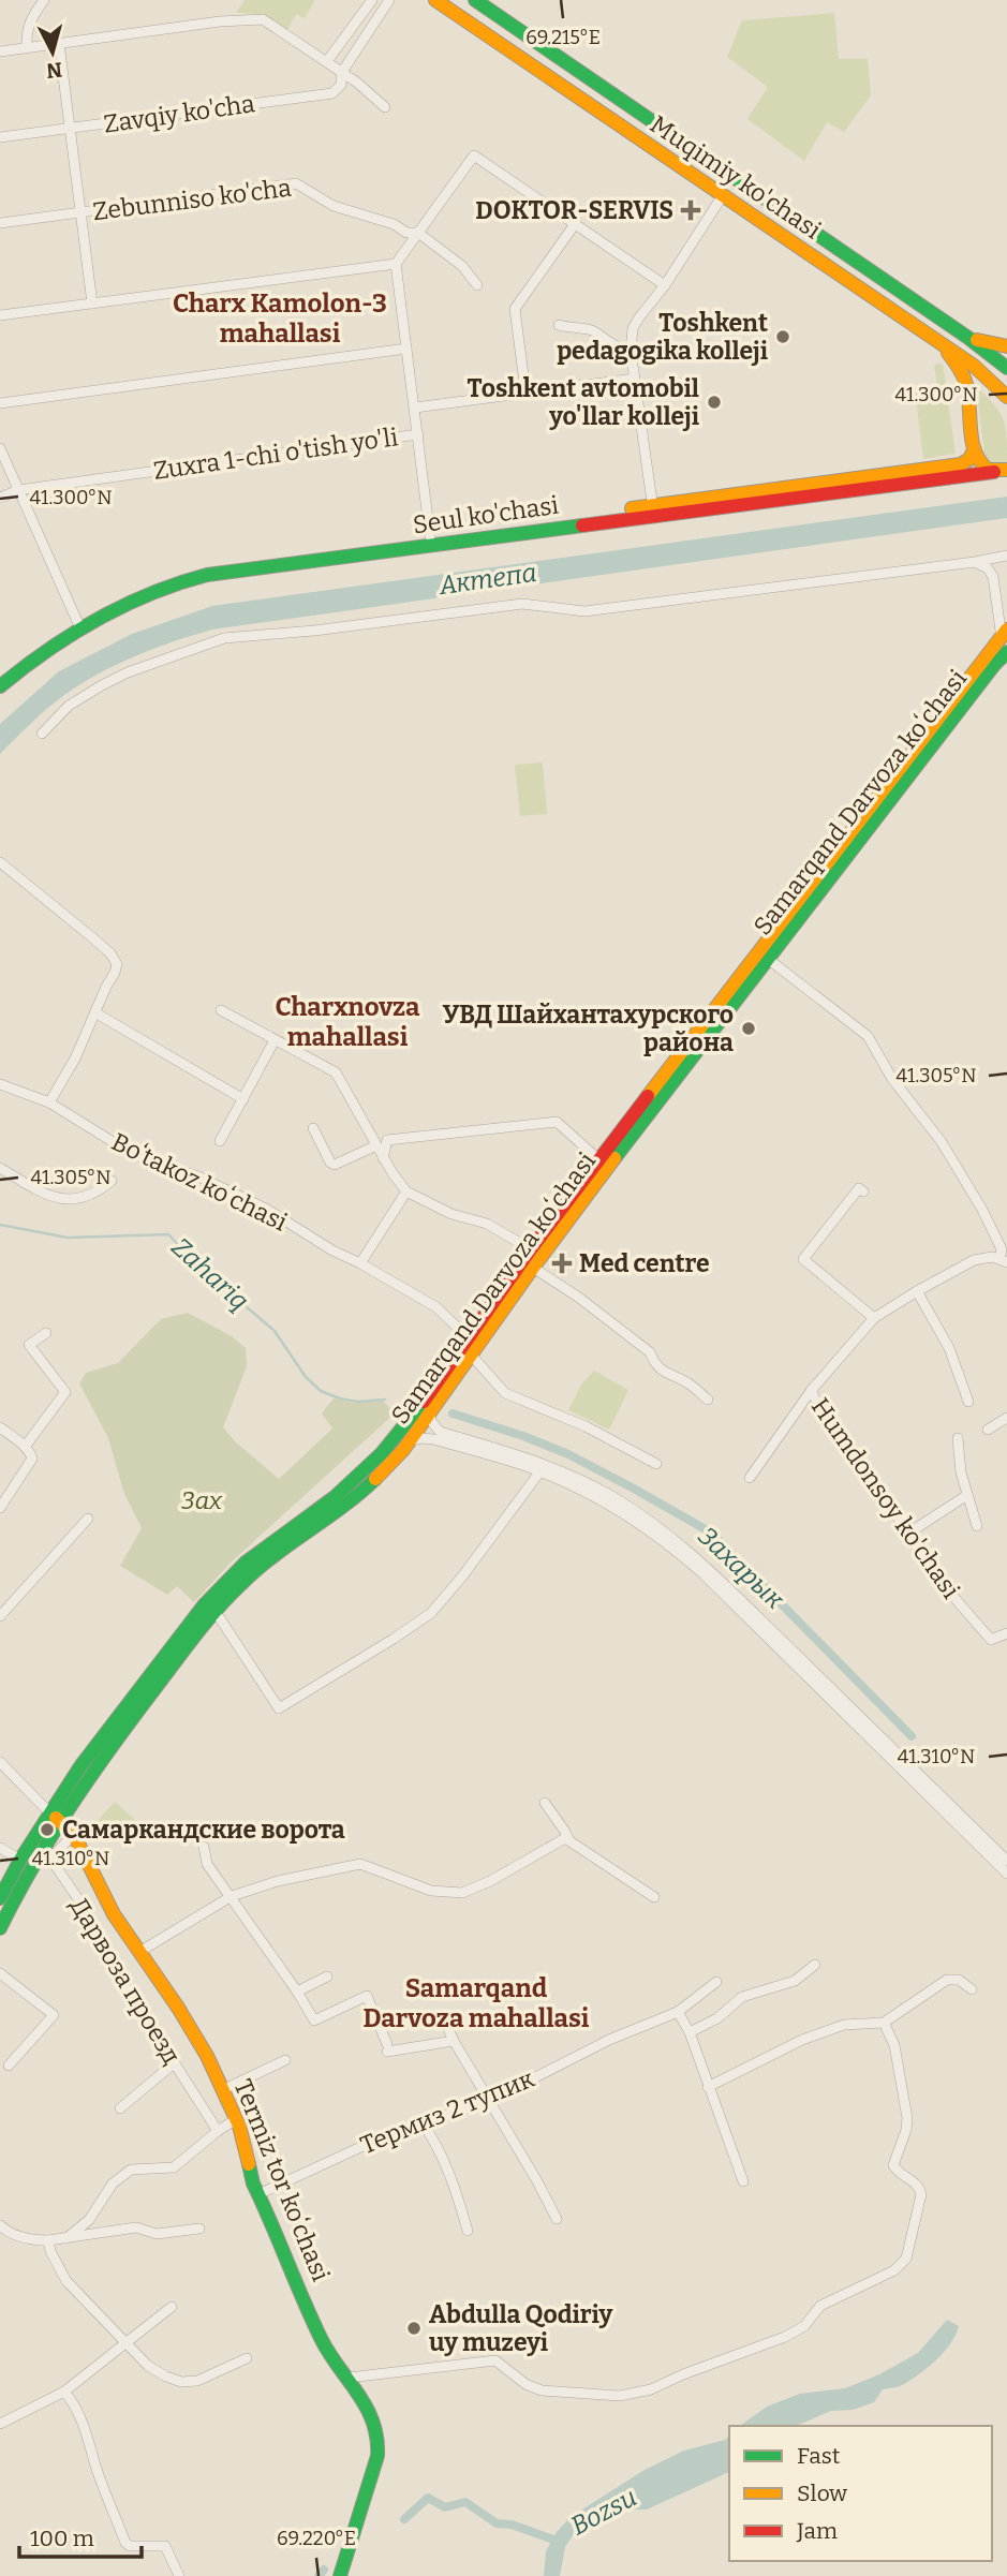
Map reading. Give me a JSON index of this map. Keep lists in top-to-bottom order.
{
  "streets": {
    "main road": [
      "Muqimiy ko'chasi",
      "Seul ko'chasi",
      "Samarqand Darvoza koʻchasi",
      "Termiz tor koʻchasi"
    ],
    "street": [
      "Zavqiy ko'cha",
      "Zebunniso ko'cha",
      "Zuxra 1-chi o'tish yo'li",
      "Boʻtakoz koʻchasi",
      "Humdonsoy ko'chasi",
      "Дарвоза проезд",
      "Термиз 2 тупик"
    ]
  },
  "crossings": [
    ["Samarqand Darvoza koʻchasi", "Boʻtakoz koʻchasi"],
    ["Samarqand Darvoza koʻchasi", "Humdonsoy ko'chasi"],
    ["Samarqand Darvoza koʻchasi", "Termiz tor koʻchasi"],
    ["Дарвоза проезд", "Termiz tor koʻchasi"],
    ["Термиз 2 тупик", "Termiz tor koʻchasi"]
  ],
  "districts": ["Charx Kamolon-3 mahallasi", "Charxnovza mahallasi", "Samarqand Darvoza mahallasi"],
  "water": [
    "Актепа",
    "Zahariq",
    "Захарык",
    "Bozsu"
  ],
  "parks": ["Зах"],
  "places": {
    "health": ["DOKTOR-SERVIS", "Med centre"],
    "other": [
      "Toshkent pedagogika kolleji",
      "Toshkent avtomobil yo'llar kolleji",
      "УВД Шайхантахурского района",
      "Самаркандские ворота",
      "Abdulla Qodiriy uy muzeyi"
    ]
  },
  "legend": ["Fast", "Slow", "Jam"],
  "scale_bar": "100 m",
  "north": "bottom",
  "coordinates": [
    "69.215°E",
    "41.300°N",
    "41.305°N",
    "41.310°N",
    "69.220°E"
  ]
}
